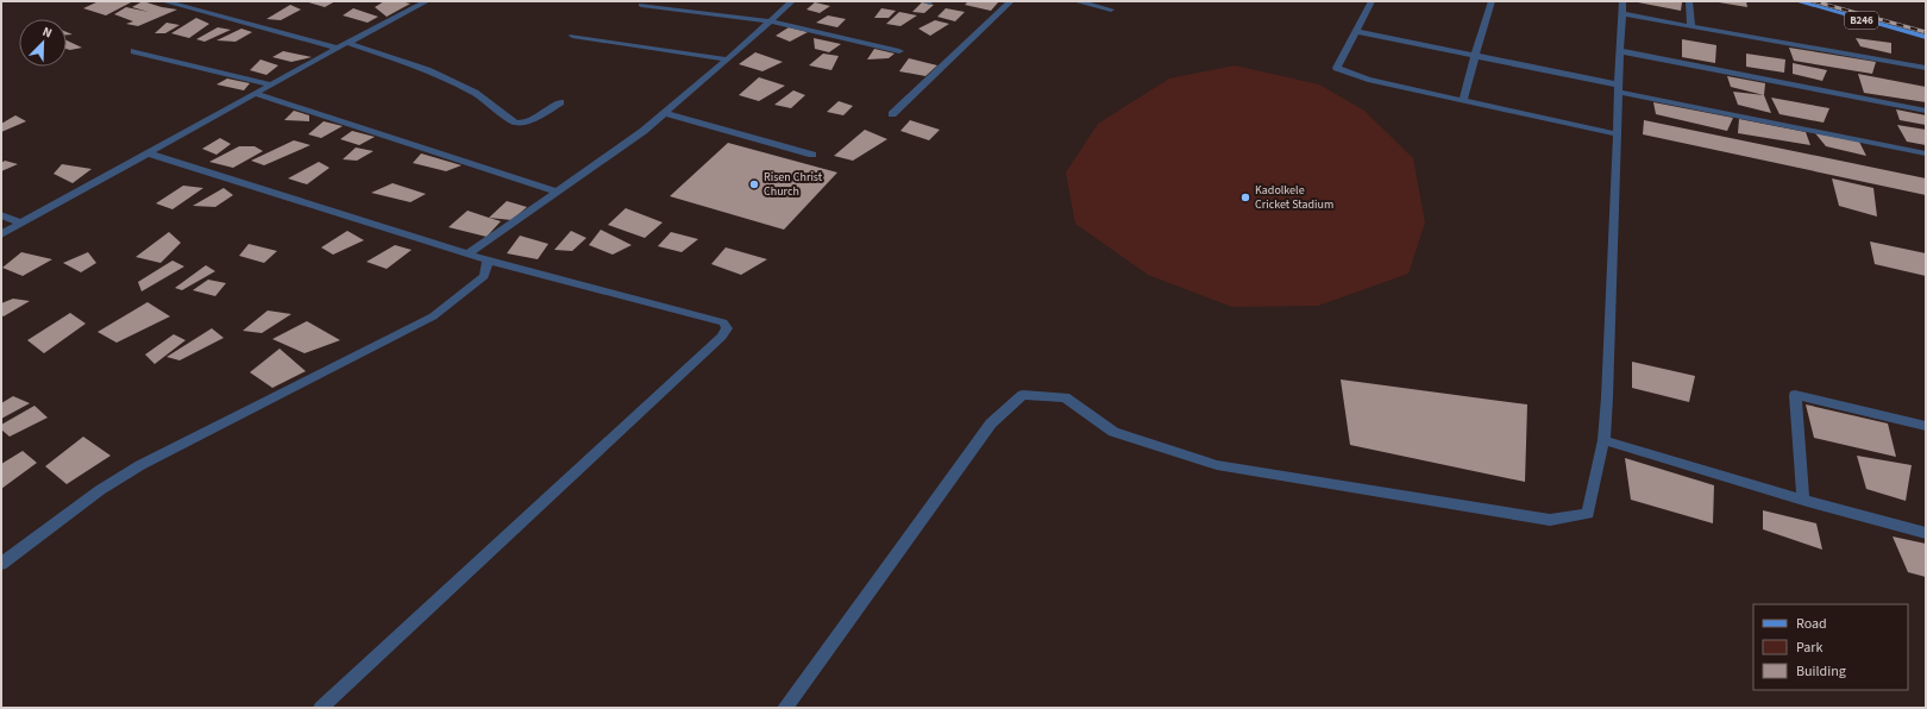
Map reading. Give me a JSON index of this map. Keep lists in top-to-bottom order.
{
  "streets": {
    "main road": ["B246"]
  },
  "places": ["Risen Christ Church", "Kadolkele Cricket Stadium"],
  "legend": ["Road", "Park", "Building"],
  "north": "top right"
}
